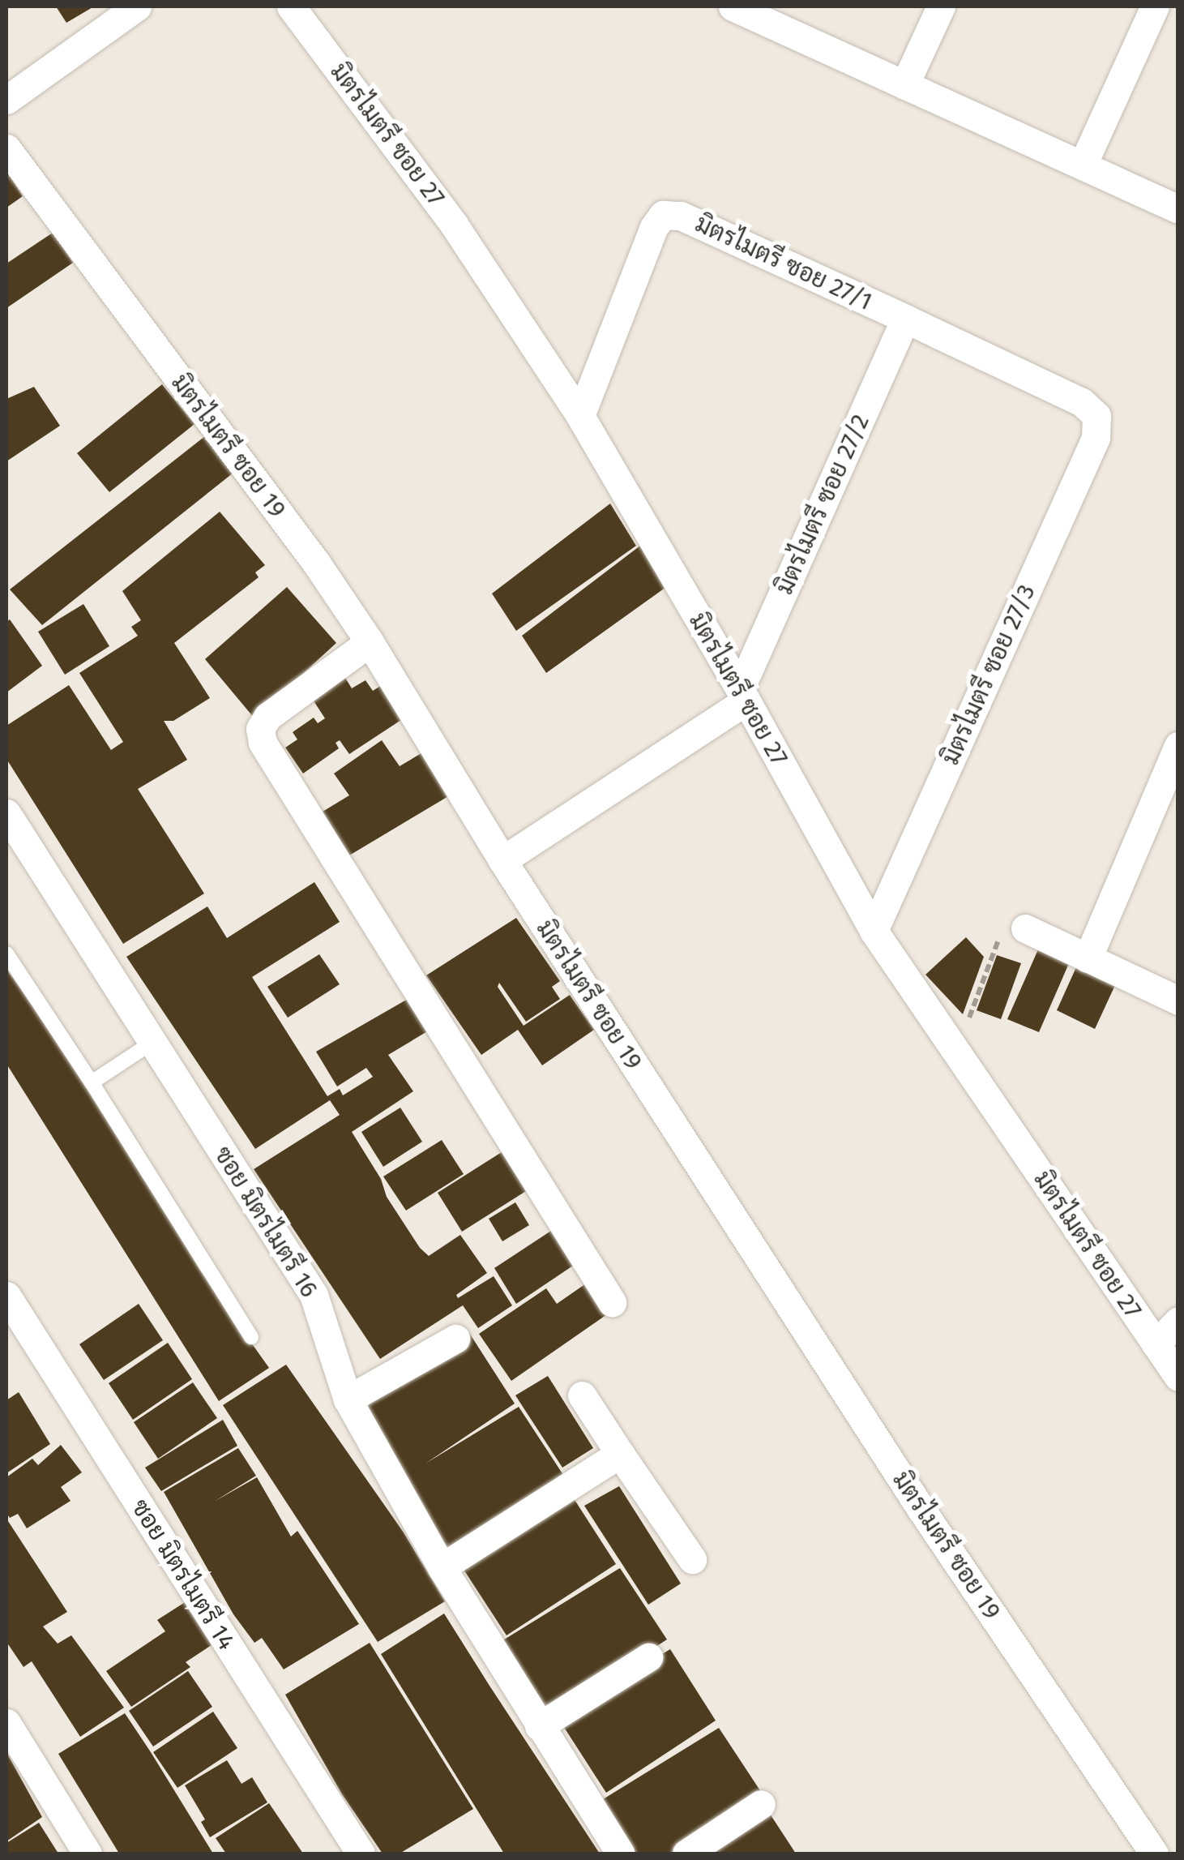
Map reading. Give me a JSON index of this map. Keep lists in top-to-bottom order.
{
  "streets": {
    "street": [
      "มิตรไมตรี ซอย 27",
      "มิตรไมตรี ซอย 27/1",
      "มิตรไมตรี ซอย 19",
      "มิตรไมตรี ซอย 27/2",
      "มิตรไมตรี ซอย 27/3",
      "ซอย มิตรไมตรี 16",
      "ซอย มิตรไมตรี 14"
    ]
  },
  "crossings": [
    ["มิตรไมตรี ซอย 27", "มิตรไมตรี ซอย 27/1"],
    ["มิตรไมตรี ซอย 27", "มิตรไมตรี ซอย 27/2"],
    ["มิตรไมตรี ซอย 27", "มิตรไมตรี ซอย 27/3"],
    ["มิตรไมตรี ซอย 27/1", "มิตรไมตรี ซอย 27/2"],
    ["มิตรไมตรี ซอย 27/1", "มิตรไมตรี ซอย 27/3"]
  ]
}
